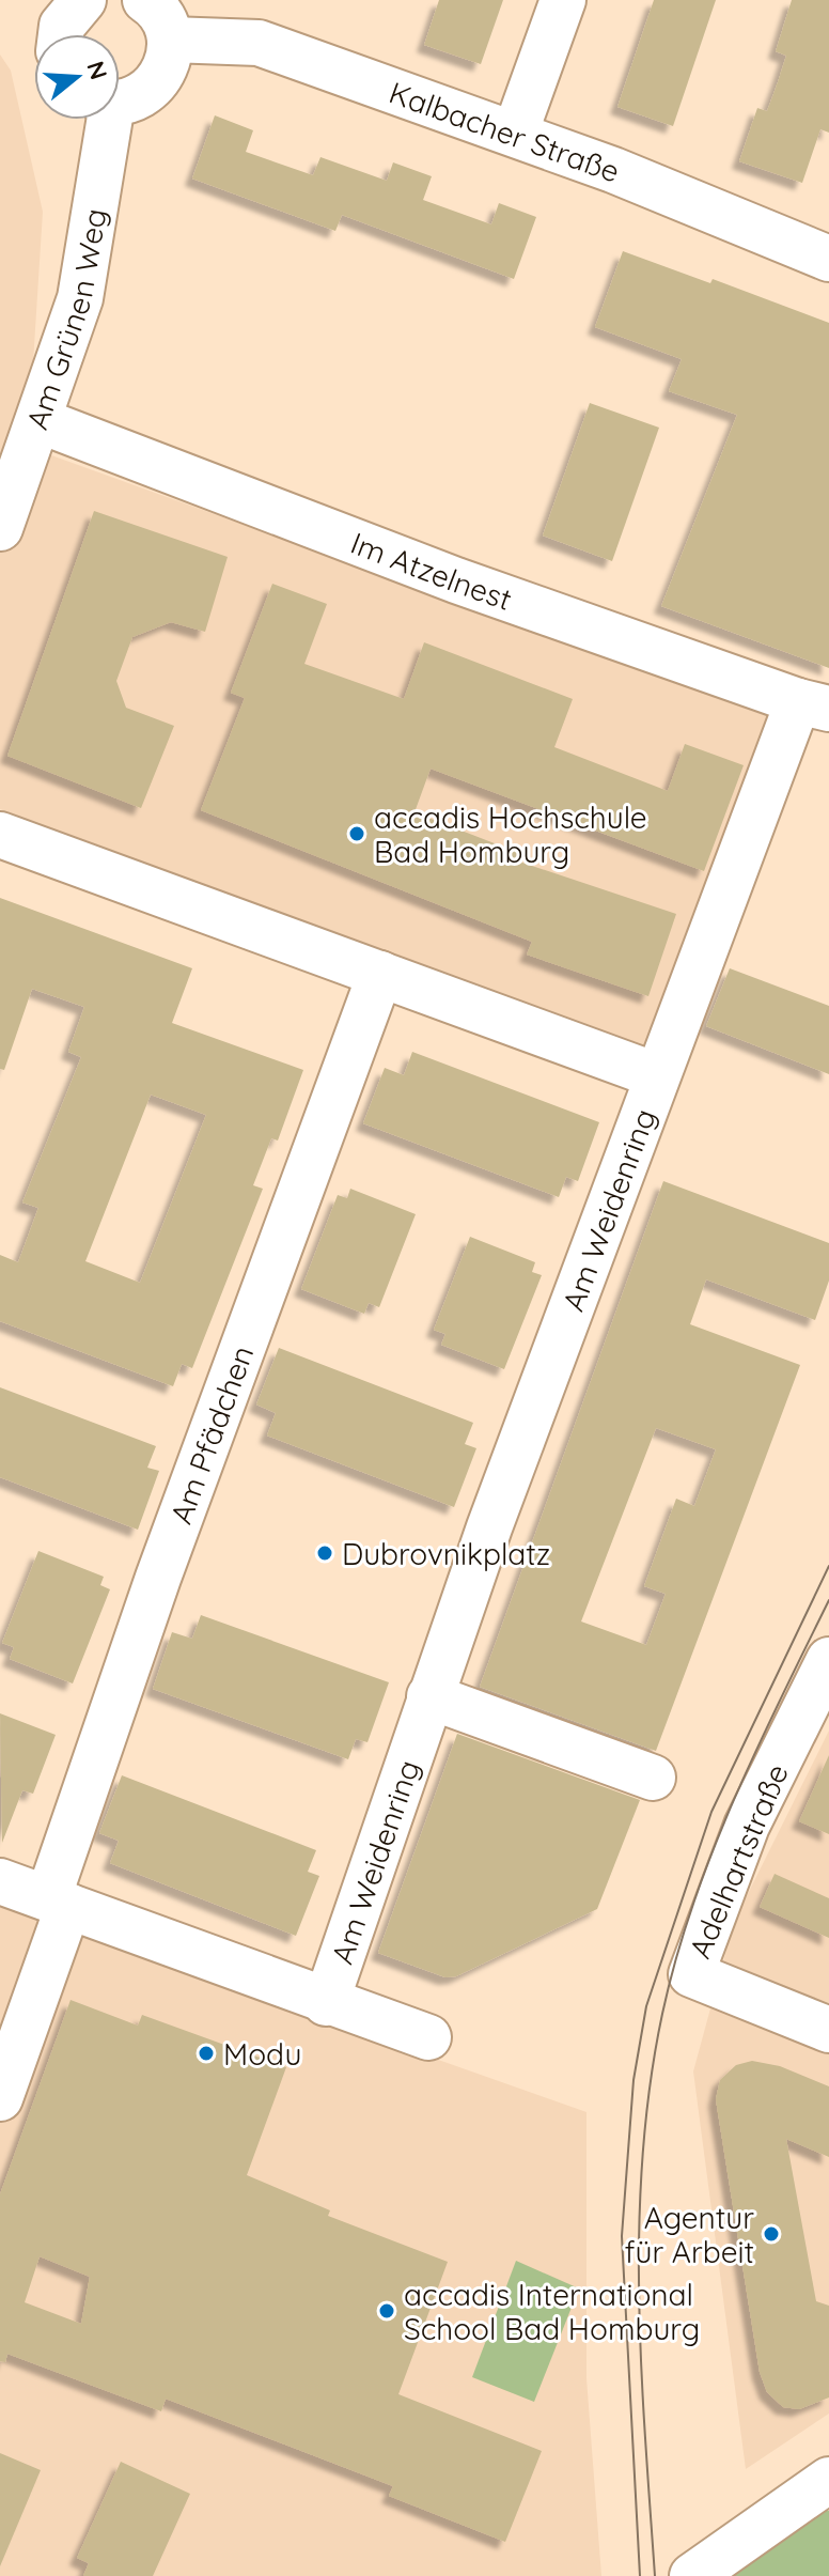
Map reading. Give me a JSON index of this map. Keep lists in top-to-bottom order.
{
  "streets": {
    "street": [
      "Kalbacher Straße",
      "Am Grünen Weg",
      "Im Atzelnest",
      "Am Weidenring",
      "Am Pfädchen",
      "Adelhartstraße"
    ]
  },
  "crossings": [
    ["Am Grünen Weg", "Im Atzelnest"],
    ["Am Weidenring", "Am Pfädchen"]
  ],
  "places": [
    "accadis Hochschule Bad Homburg",
    "Dubrovnikplatz",
    "Modu",
    "Agentur für Arbeit",
    "accadis International School Bad Homburg"
  ],
  "north": "right"
}
